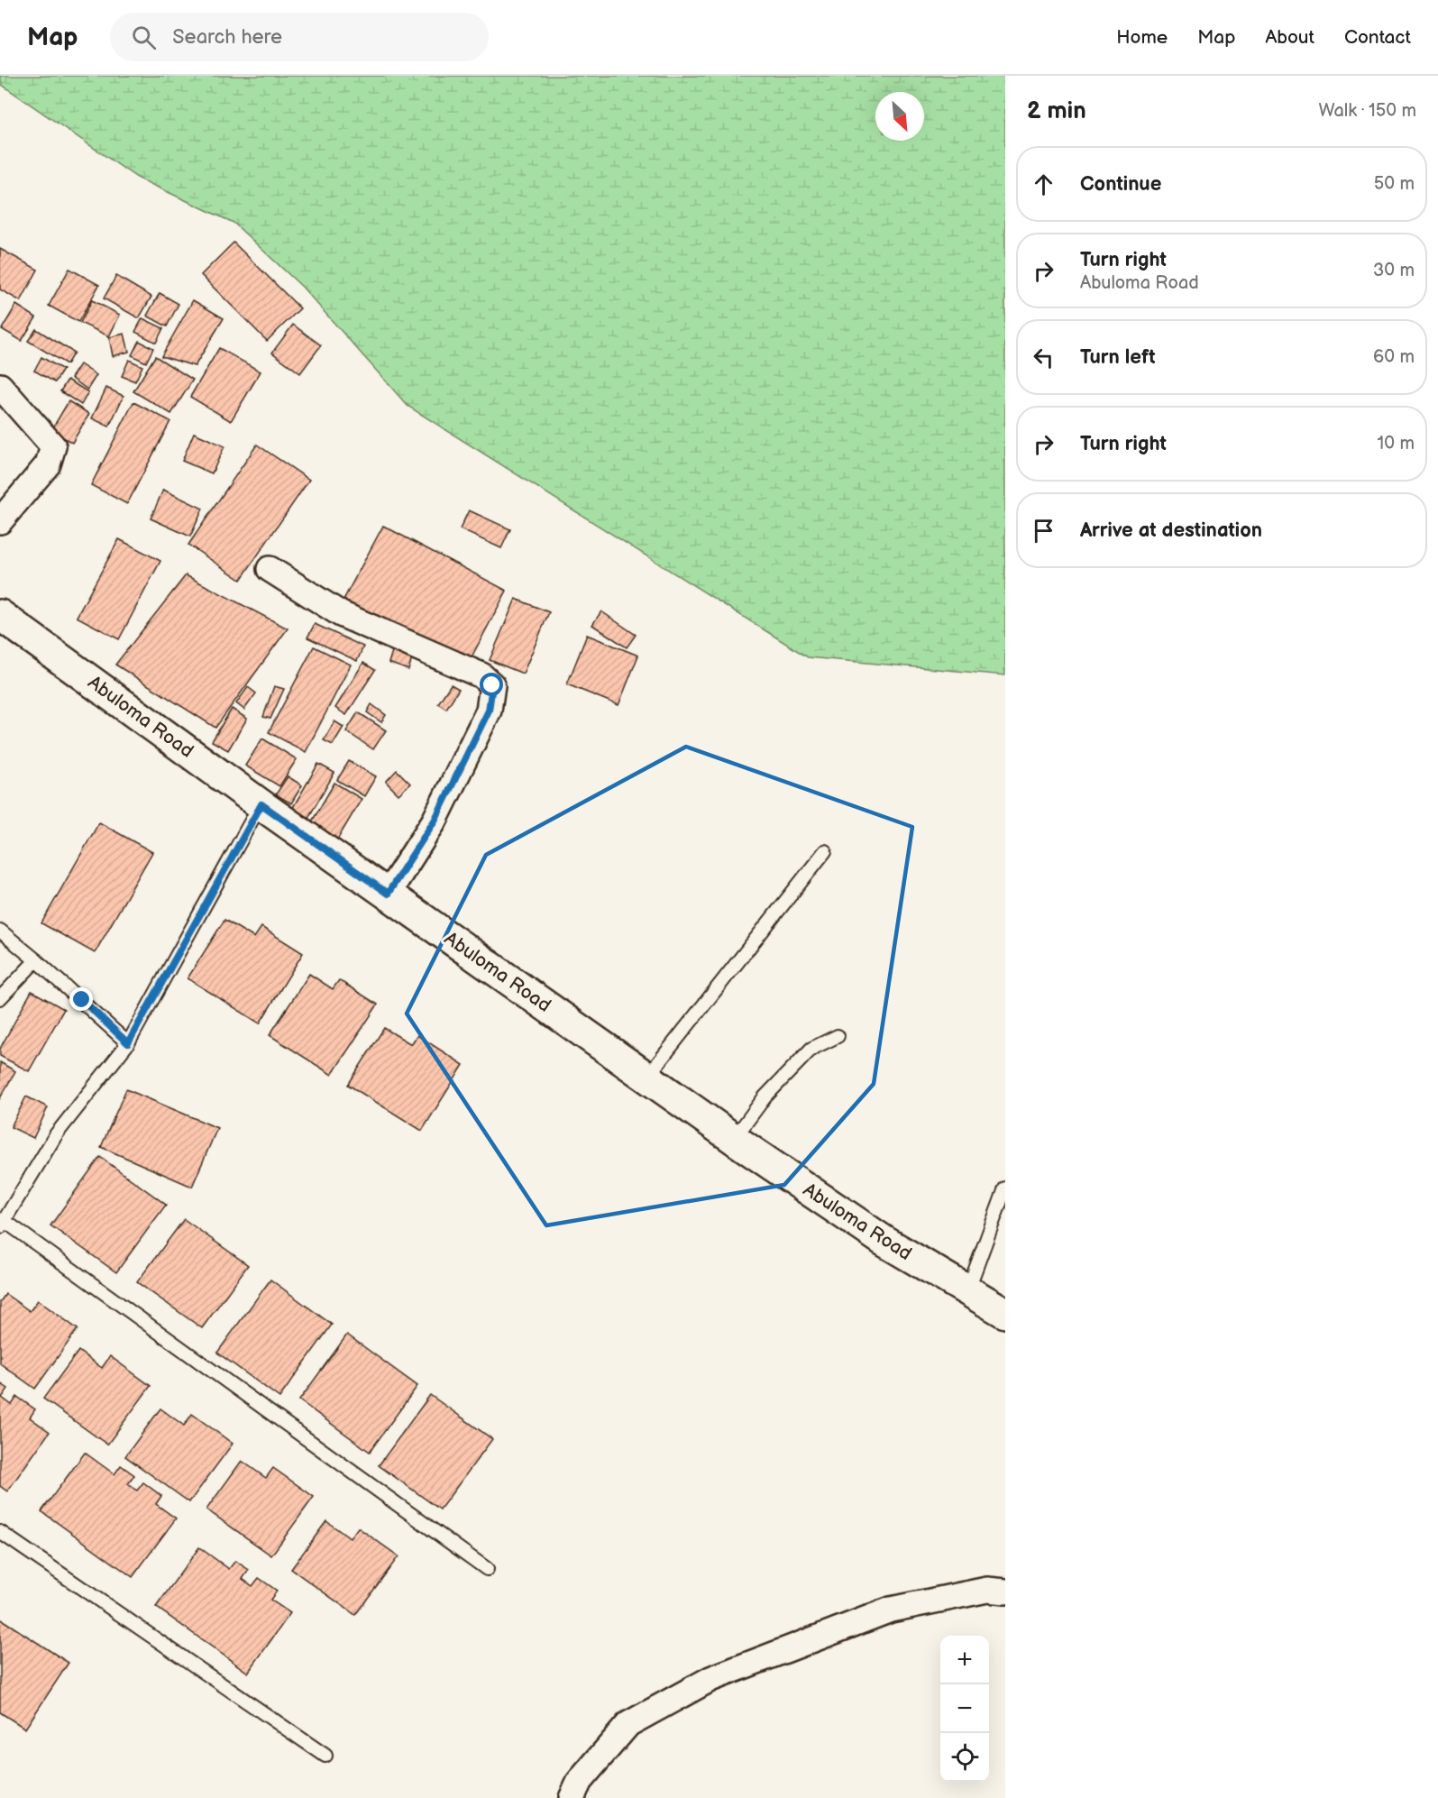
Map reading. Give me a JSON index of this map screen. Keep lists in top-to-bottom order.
{
  "streets": {
    "street": ["Abuloma Road"]
  },
  "north": "bottom right",
  "page": {
    "header": "Map",
    "search": "Search here",
    "nav": [
      "Home",
      "Map",
      "About",
      "Contact"
    ],
    "heading": ["2 min", "Walk · 150 m"],
    "list": [
      ["Continue", "50 m"],
      ["Turn right", "Abuloma Road", "30 m"],
      ["Turn left", "60 m"],
      ["Turn right", "10 m"],
      "Arrive at destination"
    ],
    "map_buttons": ["+", "−"]
  }
}
